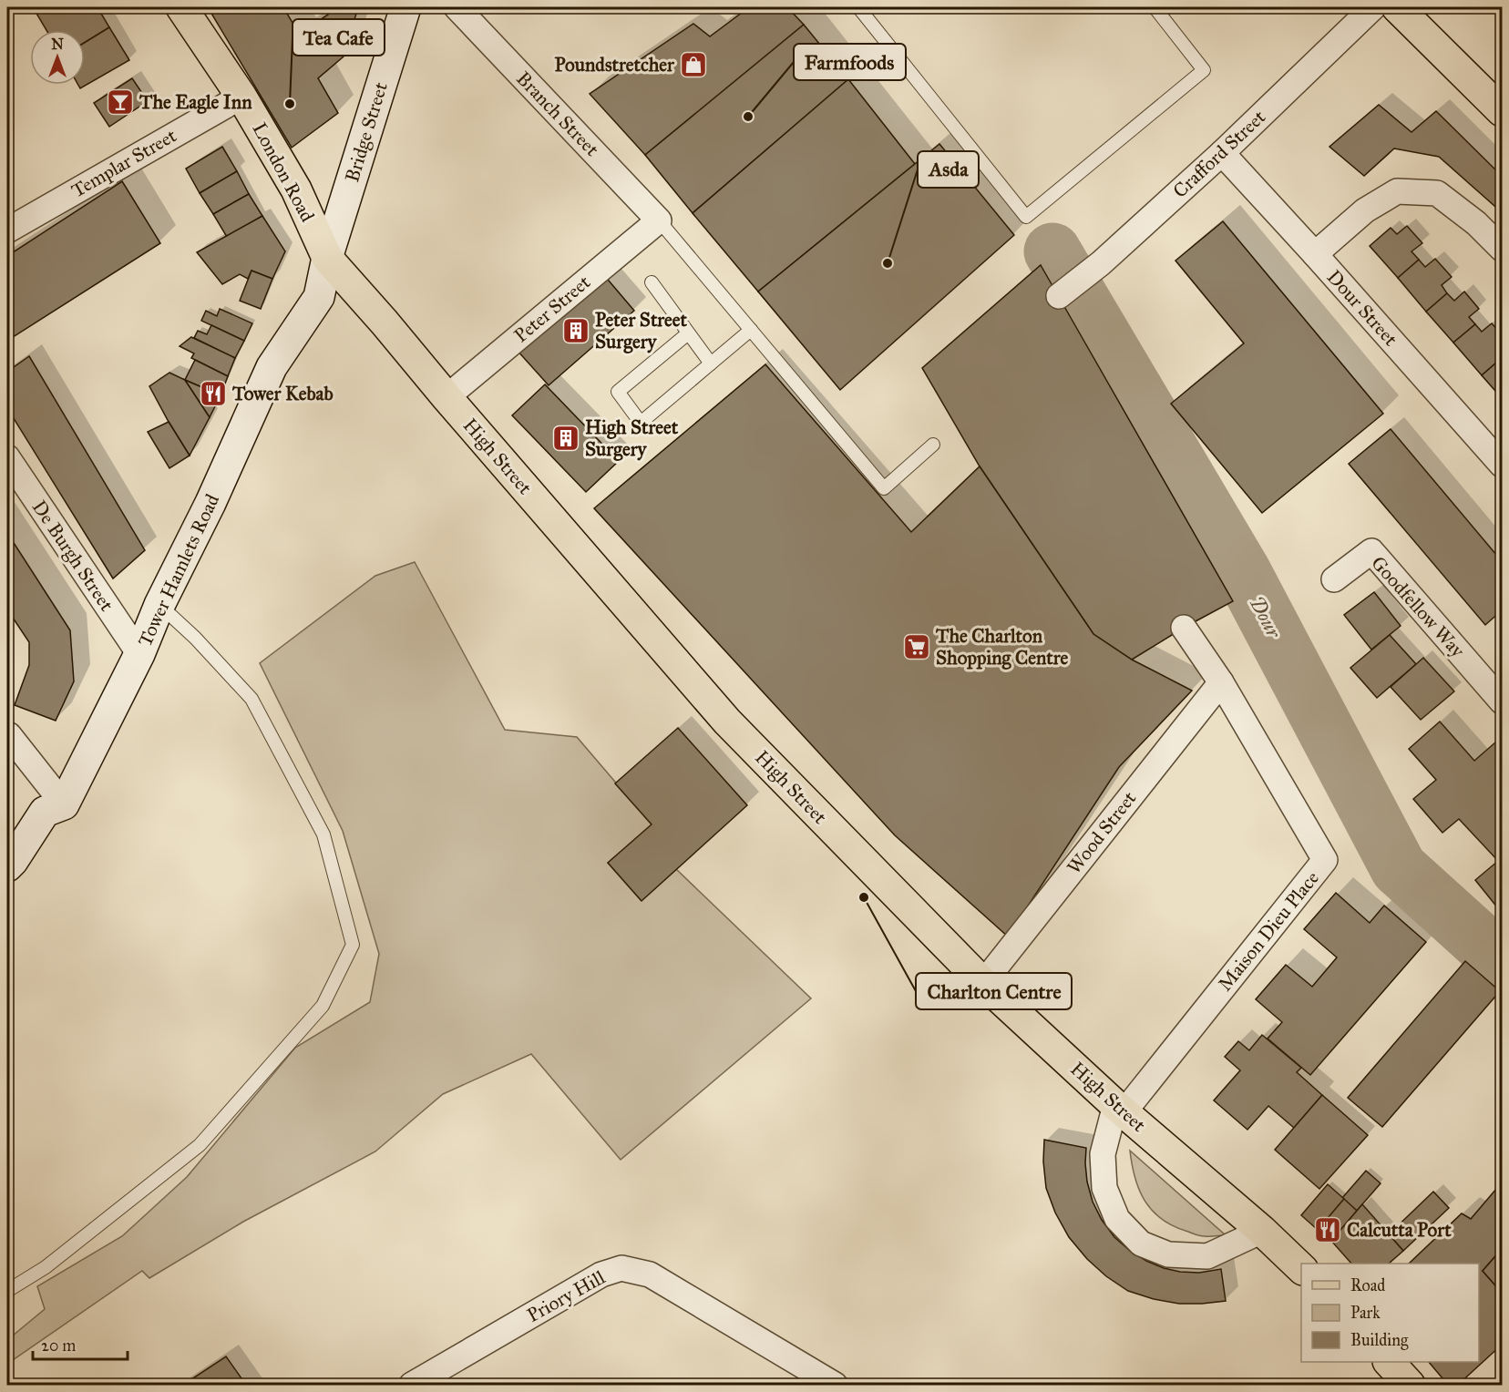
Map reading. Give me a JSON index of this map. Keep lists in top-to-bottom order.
{
  "streets": {
    "main road": ["London Road", "High Street"],
    "street": [
      "Branch Street",
      "Bridge Street",
      "Crafford Street",
      "Templar Street",
      "Dour Street",
      "Peter Street",
      "De Burgh Street",
      "Tower Hamlets Road",
      "Goodfellow Way",
      "Wood Street",
      "Maison Dieu Place",
      "Priory Hill"
    ]
  },
  "crossings": [
    ["Branch Street", "Peter Street"],
    ["Bridge Street", "London Road"],
    ["Bridge Street", "High Street"],
    ["Bridge Street", "Tower Hamlets Road"],
    ["Crafford Street", "Dour Street"],
    ["Templar Street", "London Road"],
    ["London Road", "High Street"],
    ["London Road", "Tower Hamlets Road"],
    ["Peter Street", "High Street"],
    ["High Street", "Tower Hamlets Road"],
    ["High Street", "Wood Street"],
    ["High Street", "Maison Dieu Place"],
    ["De Burgh Street", "Tower Hamlets Road"],
    ["Wood Street", "Maison Dieu Place"]
  ],
  "water": ["Dour"],
  "places": {
    "shop": ["Poundstretcher"],
    "bar": ["The Eagle Inn"],
    "other": [
      "Tea Cafe",
      "Farmfoods",
      "Asda",
      "Charlton Centre"
    ],
    "building": ["Peter Street Surgery", "High Street Surgery"],
    "restaurant": ["Tower Kebab", "Calcutta Port"],
    "supermarket": ["The Charlton Shopping Centre"]
  },
  "legend": ["Road", "Park", "Building"],
  "scale_bar": "20 m",
  "north": "top"
}
